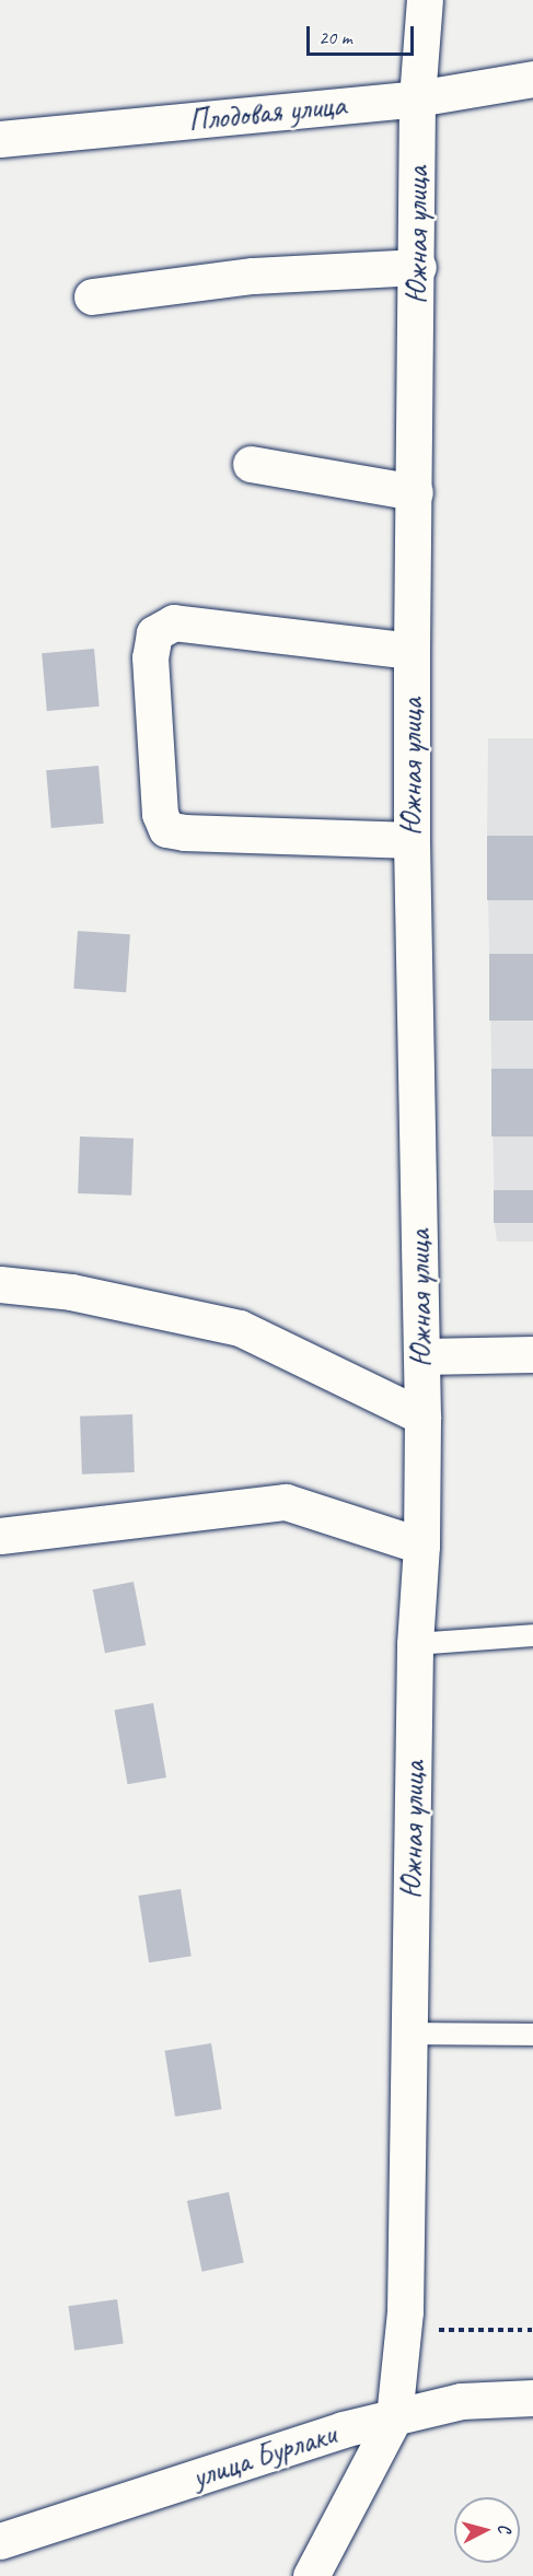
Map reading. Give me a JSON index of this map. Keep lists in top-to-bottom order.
{
  "streets": {
    "street": ["Плодовая улица", "Южная улица", "улица Бурлаки"]
  },
  "crossings": [
    ["Плодовая улица", "Южная улица"],
    ["Южная улица", "улица Бурлаки"]
  ],
  "scale_bar": "20 m",
  "north": "right"
}
